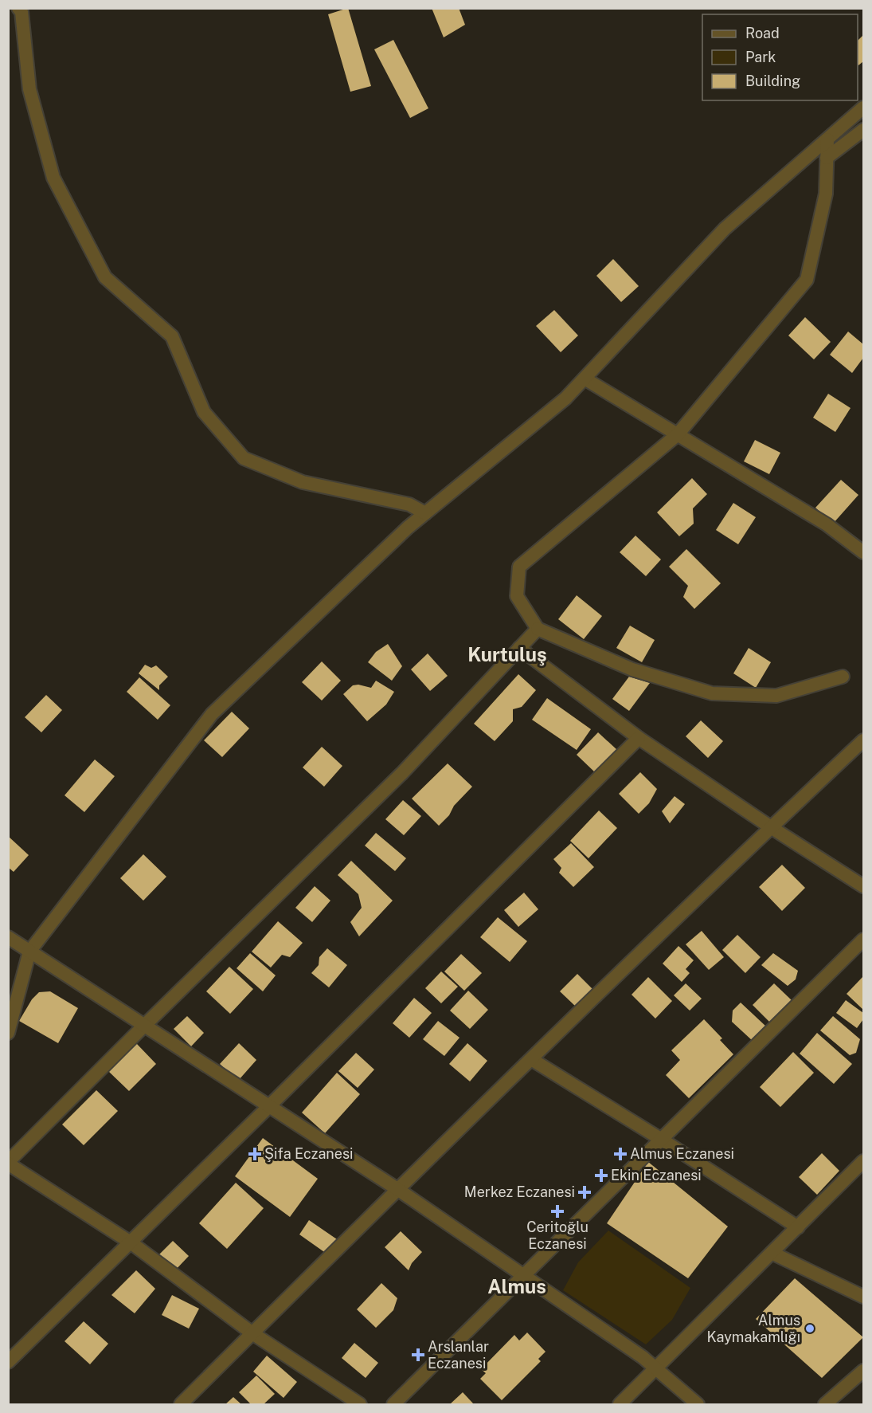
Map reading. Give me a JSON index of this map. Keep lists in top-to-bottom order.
{
  "districts": ["Kurtuluş", "Almus"],
  "places": {
    "health": [
      "Şifa Eczanesi",
      "Almus Eczanesi",
      "Ekin Eczanesi",
      "Merkez Eczanesi",
      "Ceritoğlu Eczanesi",
      "Arslanlar Eczanesi"
    ],
    "other": ["Almus Kaymakamlığı"]
  },
  "legend": ["Road", "Park", "Building"]
}
